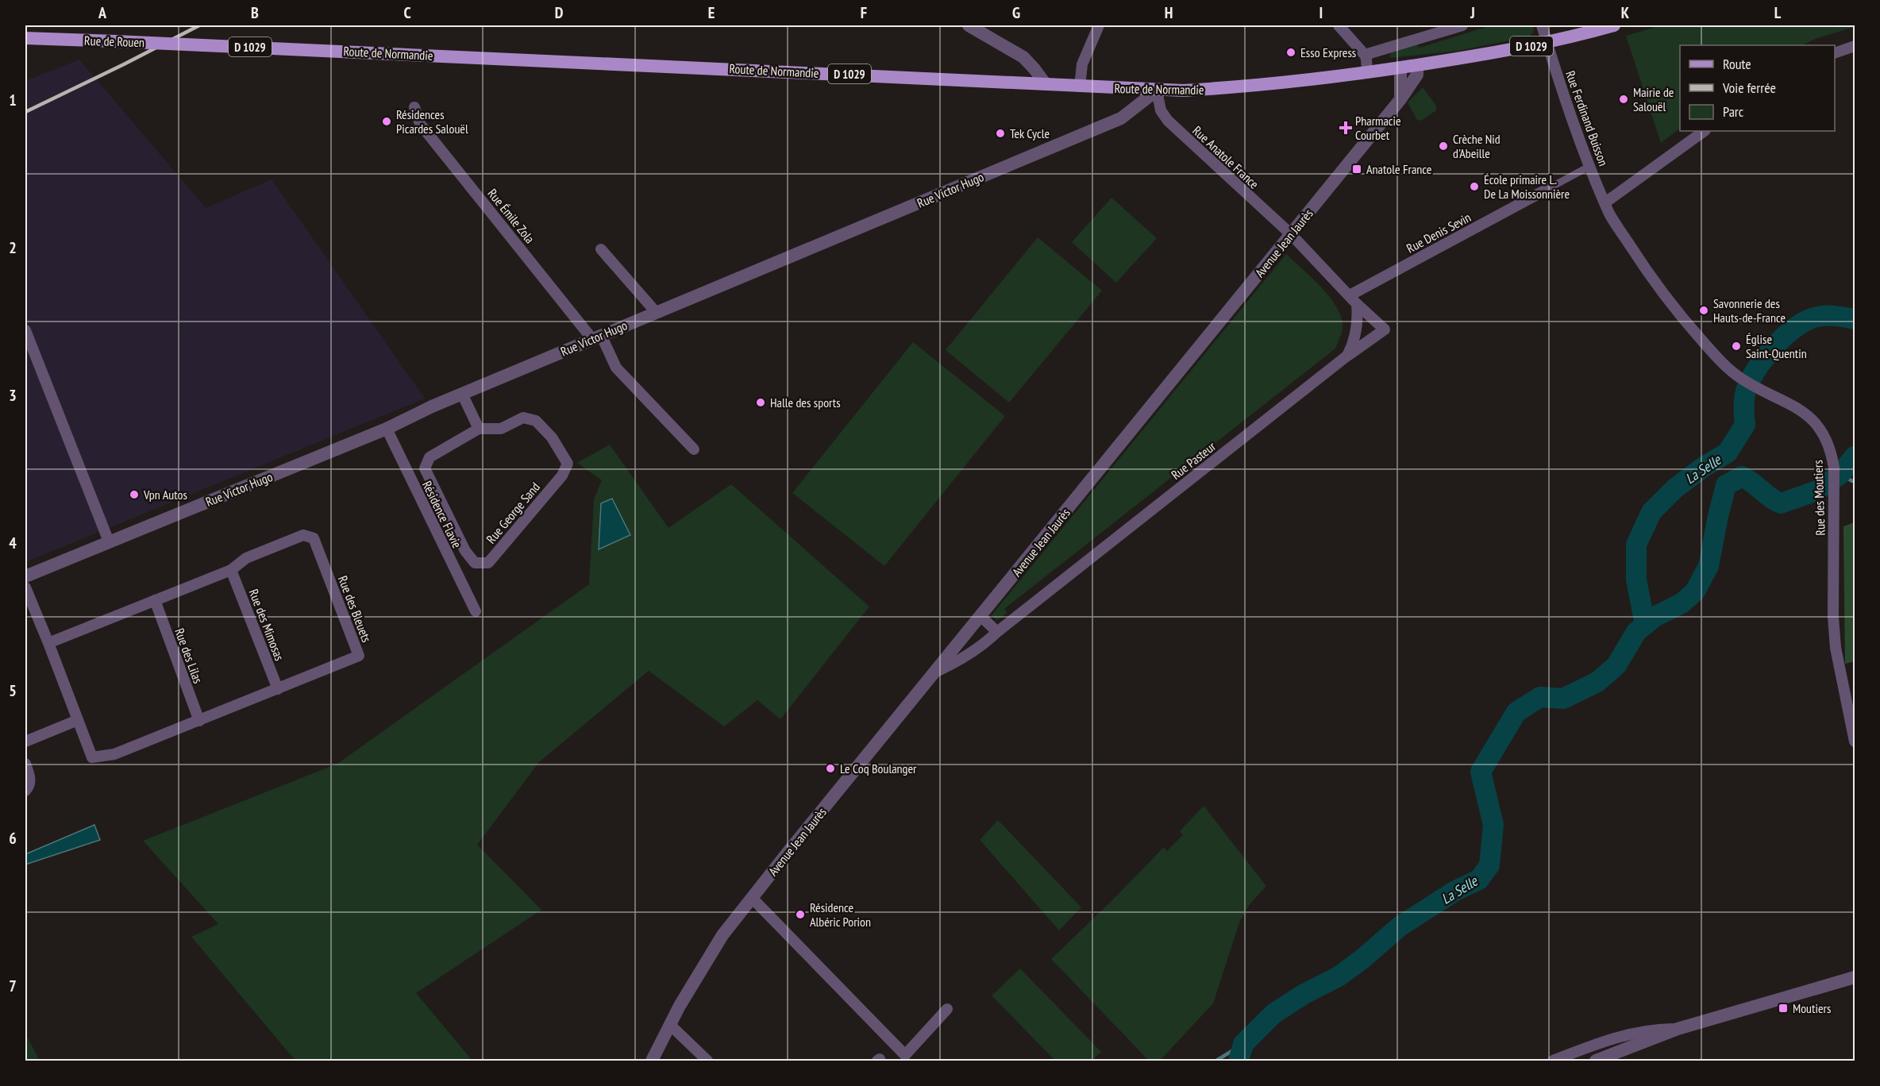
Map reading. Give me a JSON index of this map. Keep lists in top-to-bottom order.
{
  "streets": {
    "main road": ["Rue de Rouen", "D 1029", "Route de Normandie"],
    "street": [
      "Rue Ferdinand Buisson",
      "Rue Anatole France",
      "Rue Victor Hugo",
      "Rue Émile Zola",
      "Rue Denis Sevin",
      "Avenue Jean Jaurès",
      "Rue Pasteur",
      "Rue des Moutiers",
      "Rue George Sand",
      "Résidence Flavie",
      "Rue des Bleuets",
      "Rue des Mimosas",
      "Rue des Lilas"
    ]
  },
  "crossings": [
    ["Rue de Rouen", "Route de Normandie"],
    ["D 1029", "Route de Normandie"],
    ["D 1029", "Rue Ferdinand Buisson"],
    ["D 1029", "Avenue Jean Jaurès"],
    ["Route de Normandie", "Rue Anatole France"],
    ["Route de Normandie", "Rue Victor Hugo"],
    ["Rue Ferdinand Buisson", "Rue Denis Sevin"],
    ["Rue Ferdinand Buisson", "Rue des Moutiers"],
    ["Rue Anatole France", "Rue Victor Hugo"],
    ["Rue Anatole France", "Avenue Jean Jaurès"],
    ["Rue Victor Hugo", "Rue Émile Zola"],
    ["Rue Victor Hugo", "Résidence Flavie"],
    ["Rue Denis Sevin", "Rue Pasteur"],
    ["Avenue Jean Jaurès", "Rue Pasteur"],
    ["Rue des Bleuets", "Rue des Mimosas"],
    ["Rue des Bleuets", "Rue des Lilas"]
  ],
  "water": ["La Selle"],
  "places": {
    "other": [
      "Esso Express",
      "Mairie de Salouël",
      "Résidences Picardes Salouël",
      "Tek Cycle",
      "Crèche Nid d'Abeille",
      "École primaire L. De La Moissonnière",
      "Savonnerie des Hauts-de-France",
      "Église Saint-Quentin",
      "Halle des sports",
      "Vpn Autos",
      "Le Coq Boulanger",
      "Résidence Albéric Porion"
    ],
    "health": ["Pharmacie Courbet"],
    "transit": ["Anatole France", "Moutiers"]
  },
  "legend": ["Route", "Voie ferrée", "Parc"],
  "grid": {
    "columns": [
      "A",
      "B",
      "C",
      "D",
      "E",
      "F",
      "G",
      "H",
      "I",
      "J",
      "K",
      "L"
    ],
    "rows": [
      "1",
      "2",
      "3",
      "4",
      "5",
      "6",
      "7"
    ]
  }
}
